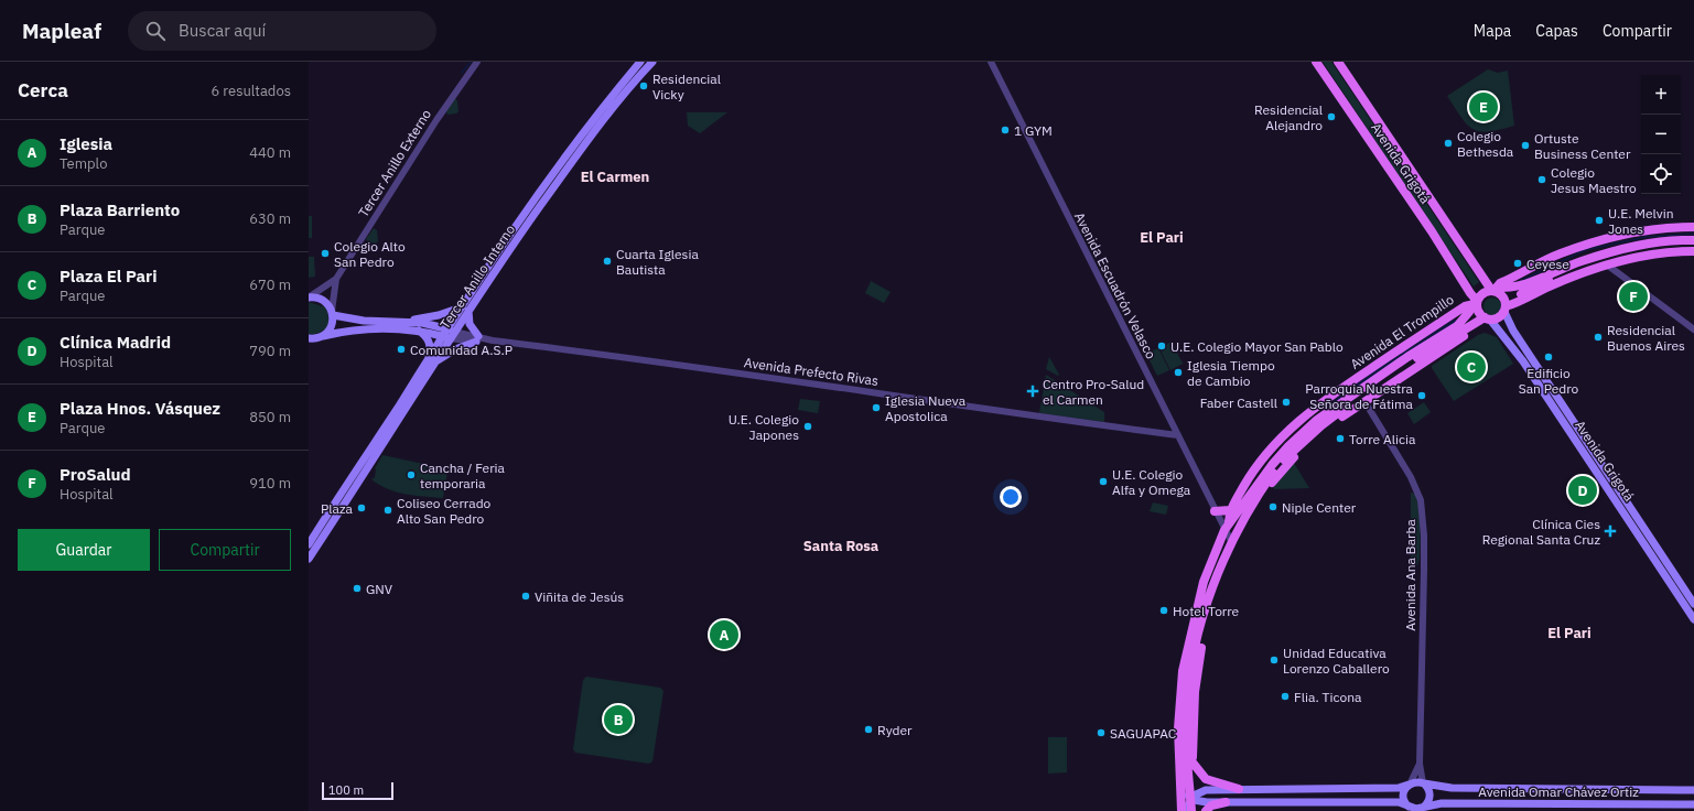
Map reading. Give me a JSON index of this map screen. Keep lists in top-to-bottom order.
{
  "streets": {
    "main road": [
      "Avenida Grigotá",
      "Tercer Anillo Interno",
      "Avenida El Trompillo",
      "Avenida Prefecto Rivas",
      "Avenida Omar Chávez Ortiz"
    ],
    "street": ["Tercer Anillo Externo", "Avenida Escuadrón Velasco", "Avenida Ana Barba"]
  },
  "crossings": [
    ["Tercer Anillo Externo", "Avenida Prefecto Rivas"],
    ["Avenida Grigotá", "Avenida El Trompillo"],
    ["Tercer Anillo Interno", "Avenida Prefecto Rivas"],
    ["Avenida Escuadrón Velasco", "Avenida El Trompillo"],
    ["Avenida Escuadrón Velasco", "Avenida Prefecto Rivas"],
    ["Avenida Ana Barba", "Avenida Omar Chávez Ortiz"]
  ],
  "districts": [
    "El Carmen",
    "El Pari",
    "Santa Rosa",
    "El Pari"
  ],
  "places": {
    "other": [
      "Residencial Vicky",
      "Residencial Alejandro",
      "1 GYM",
      "Colegio Bethesda",
      "Ortuste Business Center",
      "Colegio Jesus Maestro",
      "U.E. Melvin Jones",
      "Colegio Alto San Pedro",
      "Cuarta Iglesia Bautista",
      "Ceyese",
      "Residencial Buenos Aires",
      "U.E. Colegio Mayor San Pablo",
      "Comunidad A.S.P",
      "Edificio San Pedro",
      "Iglesia Tiempo de Cambio",
      "Parroquia Nuestra Señora de Fátima",
      "Faber Castell",
      "Iglesia Nueva Apostolica",
      "U.E. Colegio Japones",
      "Torre Alicia",
      "Cancha / Feria temporaria",
      "U.E. Colegio Alfa y Omega",
      "Niple Center",
      "Plaza",
      "Coliseo Cerrado Alto San Pedro",
      "GNV",
      "Viñita de Jesús",
      "Hotel Torre",
      "Unidad Educativa Lorenzo Caballero",
      "Flia. Ticona",
      "Ryder",
      "SAGUAPAC"
    ],
    "health": ["Centro Pro-Salud el Carmen", "Clínica Cies Regional Santa Cruz"]
  },
  "scale_bar": "100 m",
  "page": {
    "header": "Mapleaf",
    "search": "Buscar aquí",
    "nav": ["Mapa", "Capas", "Compartir"],
    "heading": ["Cerca", "6 resultados"],
    "map_buttons": ["+", "−"],
    "pins": [
      "E",
      "F",
      "C",
      "D",
      "A",
      "B"
    ],
    "list": [
      {
        "mark": "A",
        "name": "Iglesia",
        "note": "Templo",
        "value": "440 m"
      },
      {
        "mark": "B",
        "name": "Plaza Barriento",
        "note": "Parque",
        "value": "630 m"
      },
      {
        "mark": "C",
        "name": "Plaza El Pari",
        "note": "Parque",
        "value": "670 m"
      },
      {
        "mark": "D",
        "name": "Clínica Madrid",
        "note": "Hospital",
        "value": "790 m"
      },
      {
        "mark": "E",
        "name": "Plaza Hnos. Vásquez",
        "note": "Parque",
        "value": "850 m"
      },
      {
        "mark": "F",
        "name": "ProSalud",
        "note": "Hospital",
        "value": "910 m"
      }
    ],
    "buttons": ["Guardar", "Compartir"],
    "scale": "100 m"
  }
}
